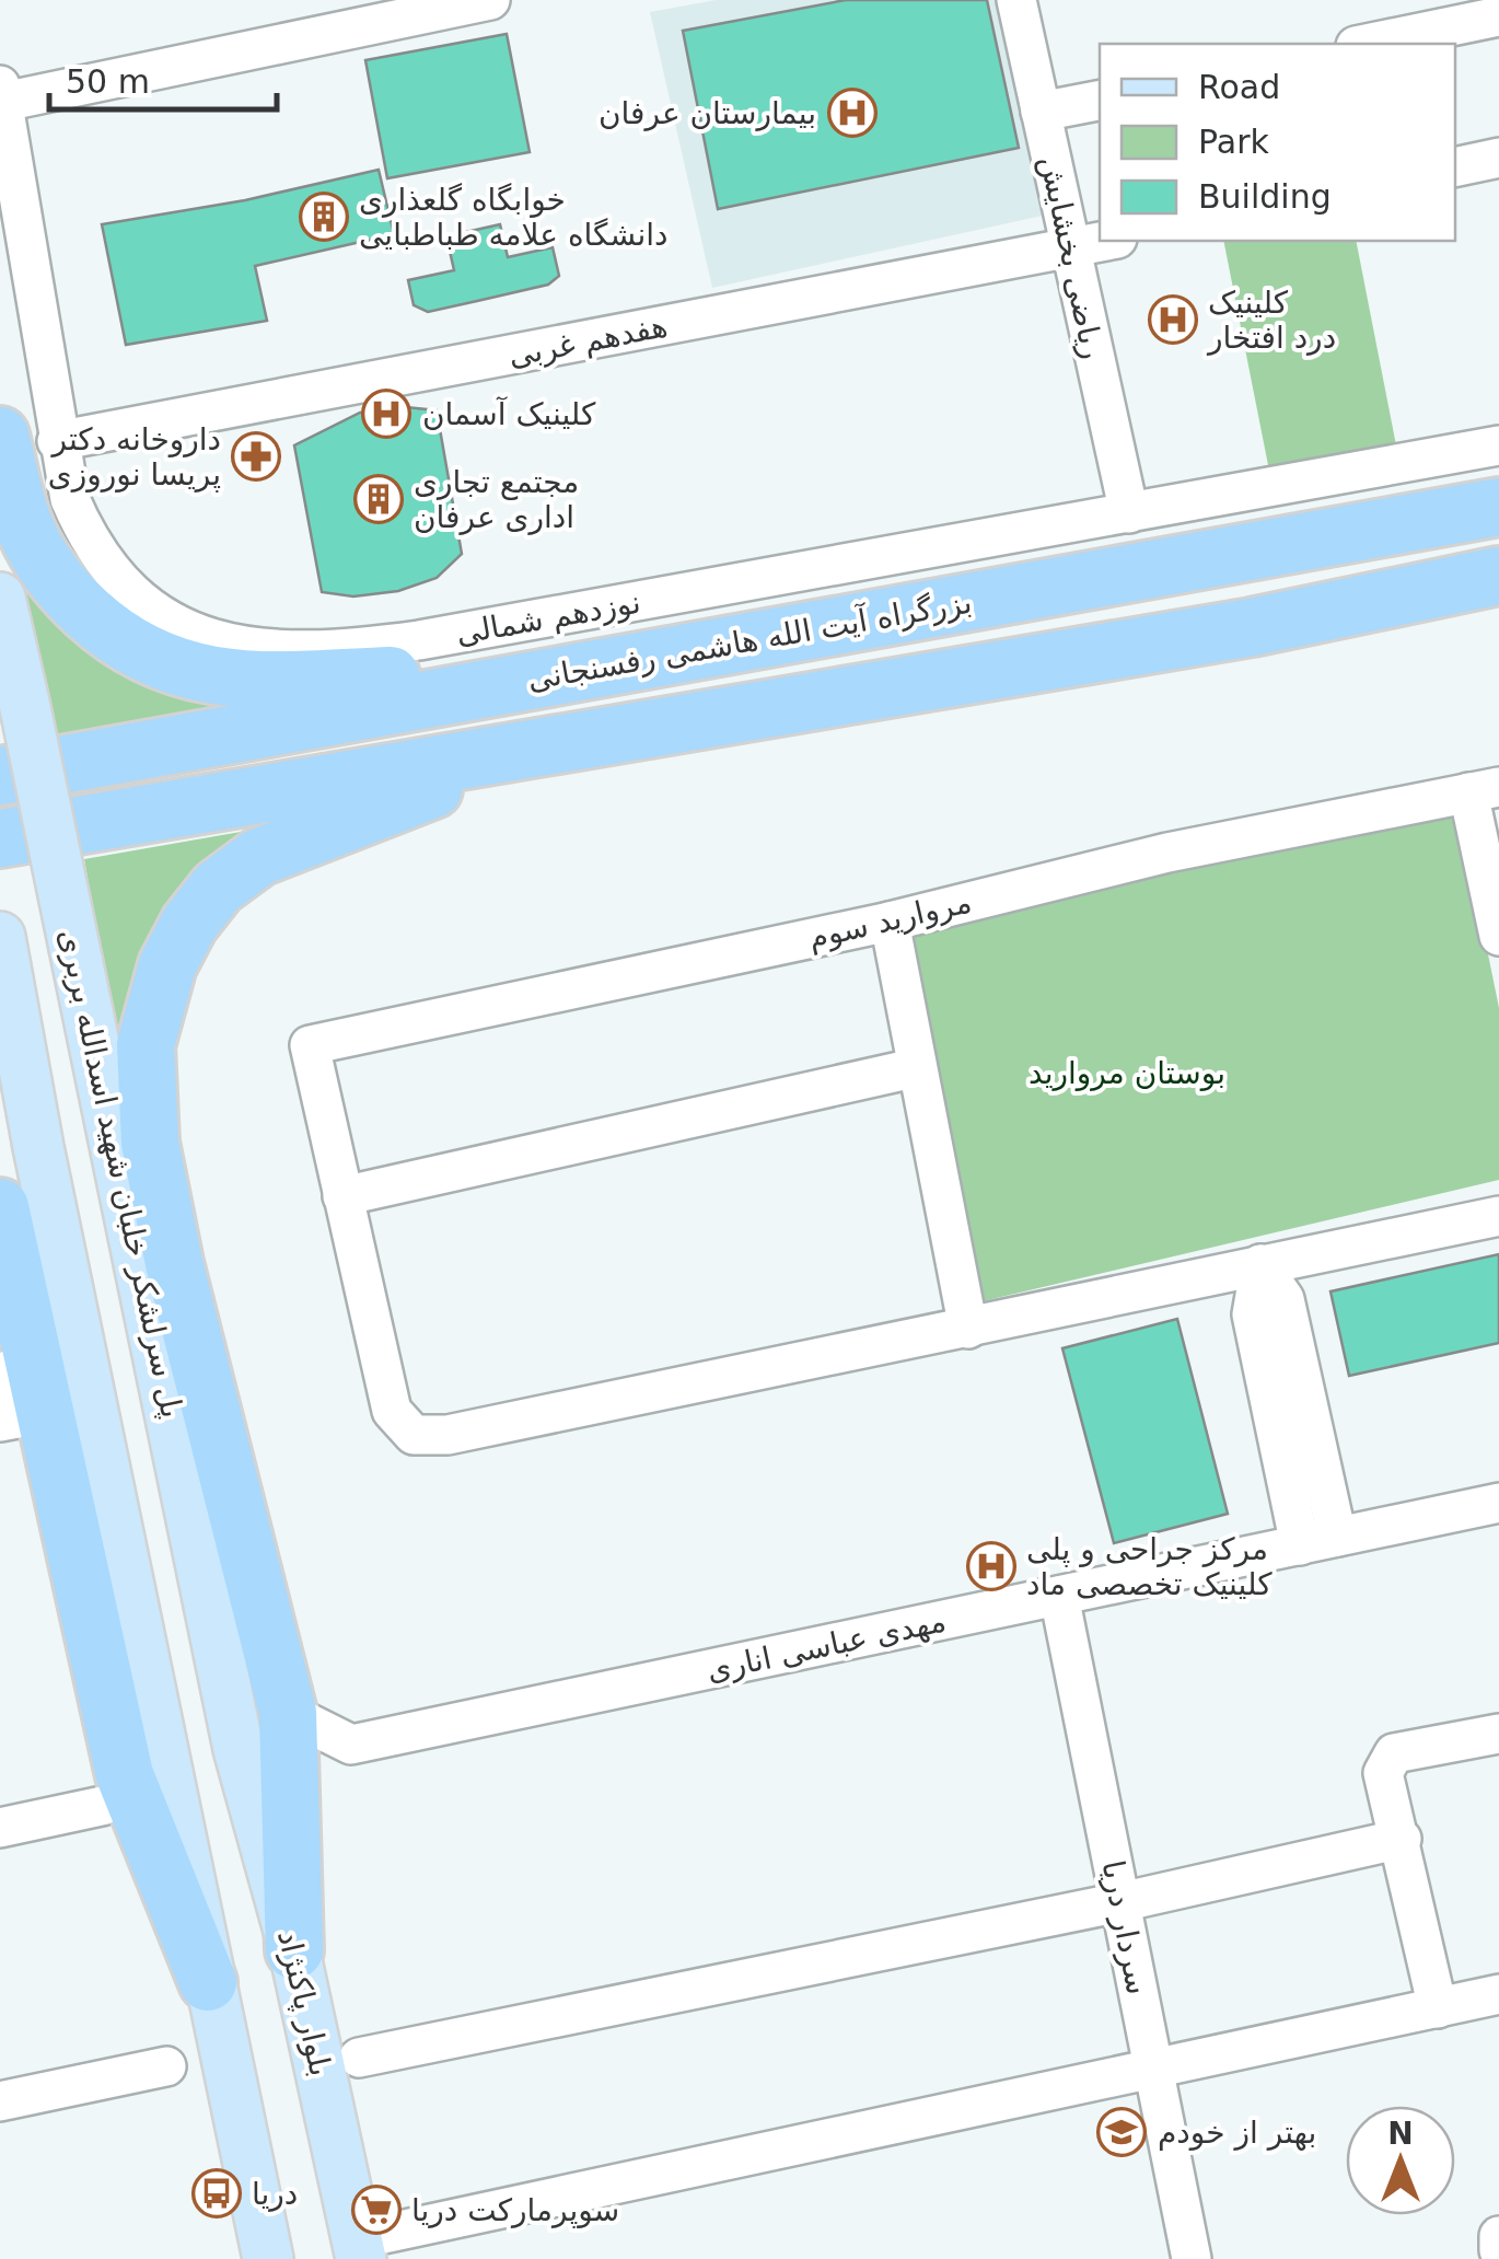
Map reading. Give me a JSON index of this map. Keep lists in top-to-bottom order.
{
  "streets": {
    "highway": ["بزرگراه آیت الله هاشمی رفسنجانی"],
    "main road": ["پل سرلشکر خلبان شهید اسدالله بربری", "بلوار پاکنژاد"],
    "street": [
      "ریاضی بخشایش",
      "هفدهم غربی",
      "نوزدهم شمالی",
      "مروارید سوم",
      "مهدی عباسی اناری",
      "سردار دریا"
    ]
  },
  "crossings": [
    ["ریاضی بخشایش", "هفدهم غربی"],
    ["ریاضی بخشایش", "نوزدهم شمالی"],
    ["هفدهم غربی", "نوزدهم شمالی"],
    ["پل سرلشکر خلبان شهید اسدالله بربری", "بلوار پاکنژاد"],
    ["مهدی عباسی اناری", "سردار دریا"]
  ],
  "parks": ["بوستان مروارید"],
  "places": {
    "hospital": [
      "بیمارستان عرفان",
      "کلینیک درد افتخار",
      "کلینیک آسمان",
      "مرکز جراحی و پلی کلینیک تخصصی ماد"
    ],
    "building": ["خوابگاه گلعذاری دانشگاه علامه طباطبایی", "مجتمع تجاری اداری عرفان"],
    "pharmacy": ["داروخانه دکتر پریسا نوروزی"],
    "school or university": ["بهتر از خودم"],
    "bus stop": ["دریا"],
    "supermarket": ["سوپرمارکت دریا"]
  },
  "legend": ["Road", "Park", "Building"],
  "scale_bar": "50 m",
  "north": "top"
}
